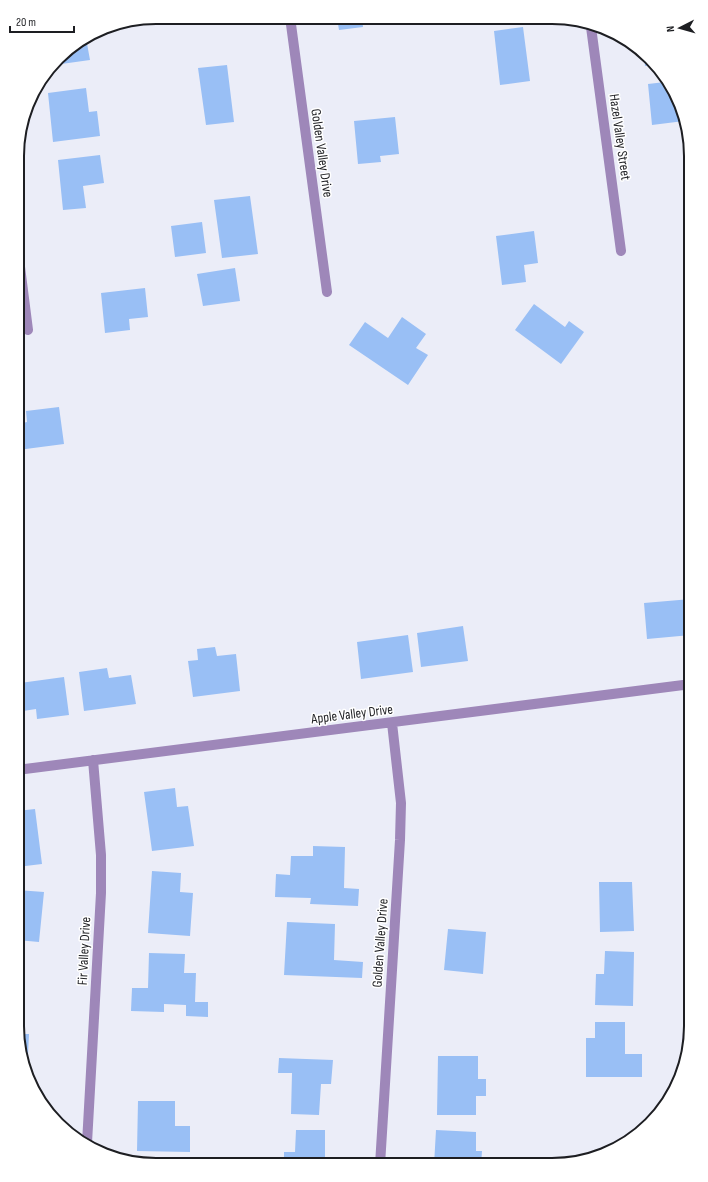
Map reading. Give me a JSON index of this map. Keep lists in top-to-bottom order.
{
  "streets": {
    "street": [
      "Hazel Valley Street",
      "Golden Valley Drive",
      "Apple Valley Drive",
      "Fir Valley Drive"
    ]
  },
  "crossings": [
    ["Golden Valley Drive", "Apple Valley Drive"],
    ["Apple Valley Drive", "Fir Valley Drive"]
  ],
  "scale_bar": "20 m",
  "north": "left"
}
